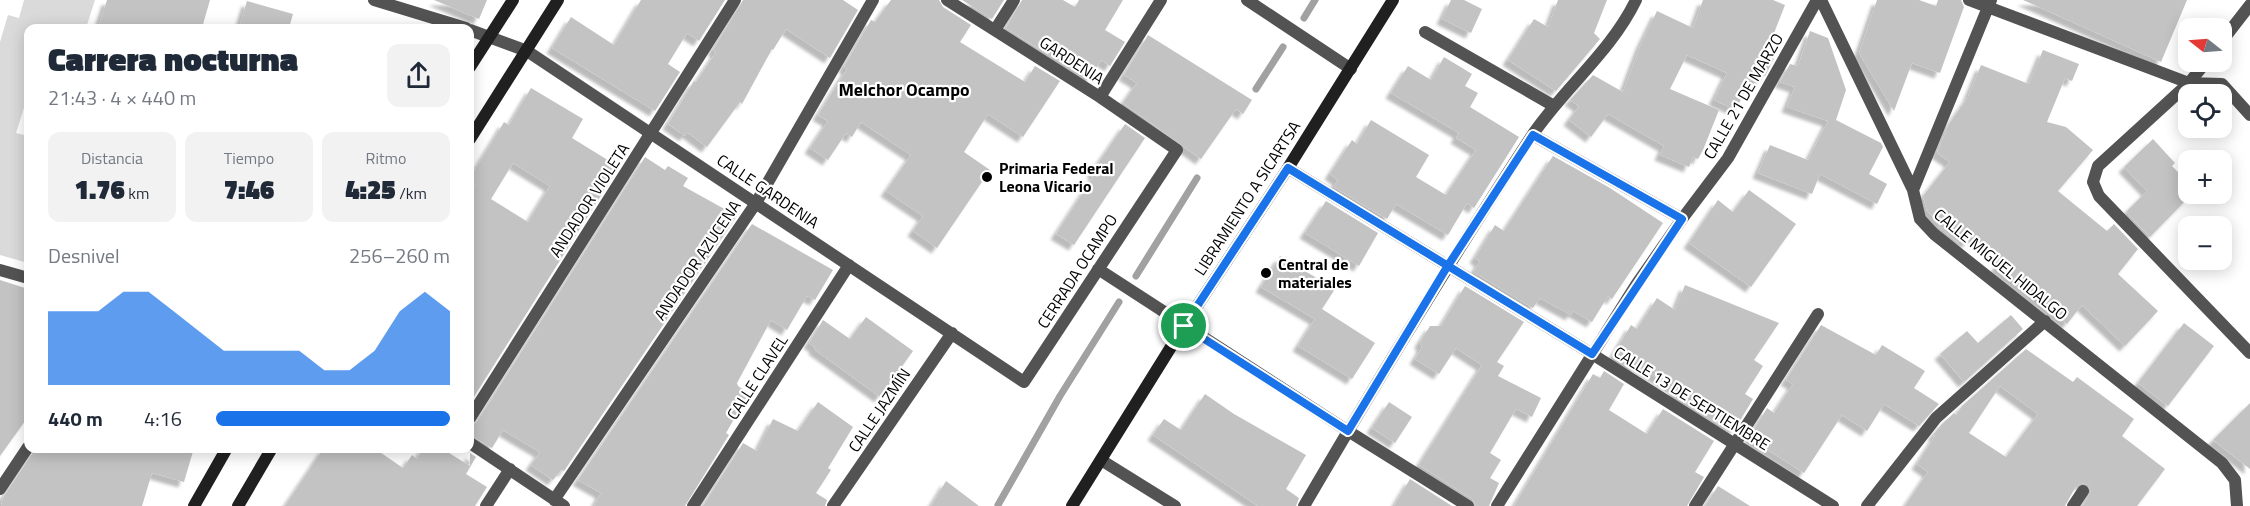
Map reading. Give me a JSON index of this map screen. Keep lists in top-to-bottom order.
{
  "streets": {
    "main road": ["LIBRAMIENTO A SICARTSA"],
    "street": [
      "GARDENIA",
      "CALLE 21 DE MARZO",
      "CALLE GARDENIA",
      "ANDADOR VIOLETA",
      "ANDADOR AZUCENA",
      "CALLE MIGUEL HIDALGO",
      "CERRADA OCAMPO",
      "CALLE CLAVEL",
      "CALLE 13 DE SEPTIEMBRE",
      "CALLE JAZMÍN"
    ]
  },
  "crossings": [
    ["GARDENIA", "CERRADA OCAMPO"],
    ["CALLE 21 DE MARZO", "CALLE MIGUEL HIDALGO"],
    ["CALLE 21 DE MARZO", "CALLE 13 DE SEPTIEMBRE"],
    ["CALLE GARDENIA", "ANDADOR VIOLETA"],
    ["CALLE GARDENIA", "ANDADOR AZUCENA"],
    ["CALLE GARDENIA", "CERRADA OCAMPO"],
    ["CALLE GARDENIA", "CALLE CLAVEL"],
    ["CALLE GARDENIA", "CALLE JAZMÍN"],
    ["LIBRAMIENTO A SICARTSA", "CALLE 13 DE SEPTIEMBRE"]
  ],
  "districts": ["Melchor Ocampo"],
  "places": ["Primaria Federal Leona Vicario", "Central de materiales"],
  "north": "left",
  "page": {
    "map_buttons": ["+", "−"],
    "heading": ["Carrera nocturna", "21:43 · 4 × 440 m"],
    "stats": [
      ["Distancia", "1.76 km"],
      ["Tiempo", "7:46"],
      ["Ritmo", "4:25 /km"]
    ],
    "chart": ["Desnivel", "256–260 m"],
    "list": [
      {
        "name": "440 m",
        "note": "4:16"
      }
    ]
  }
}
